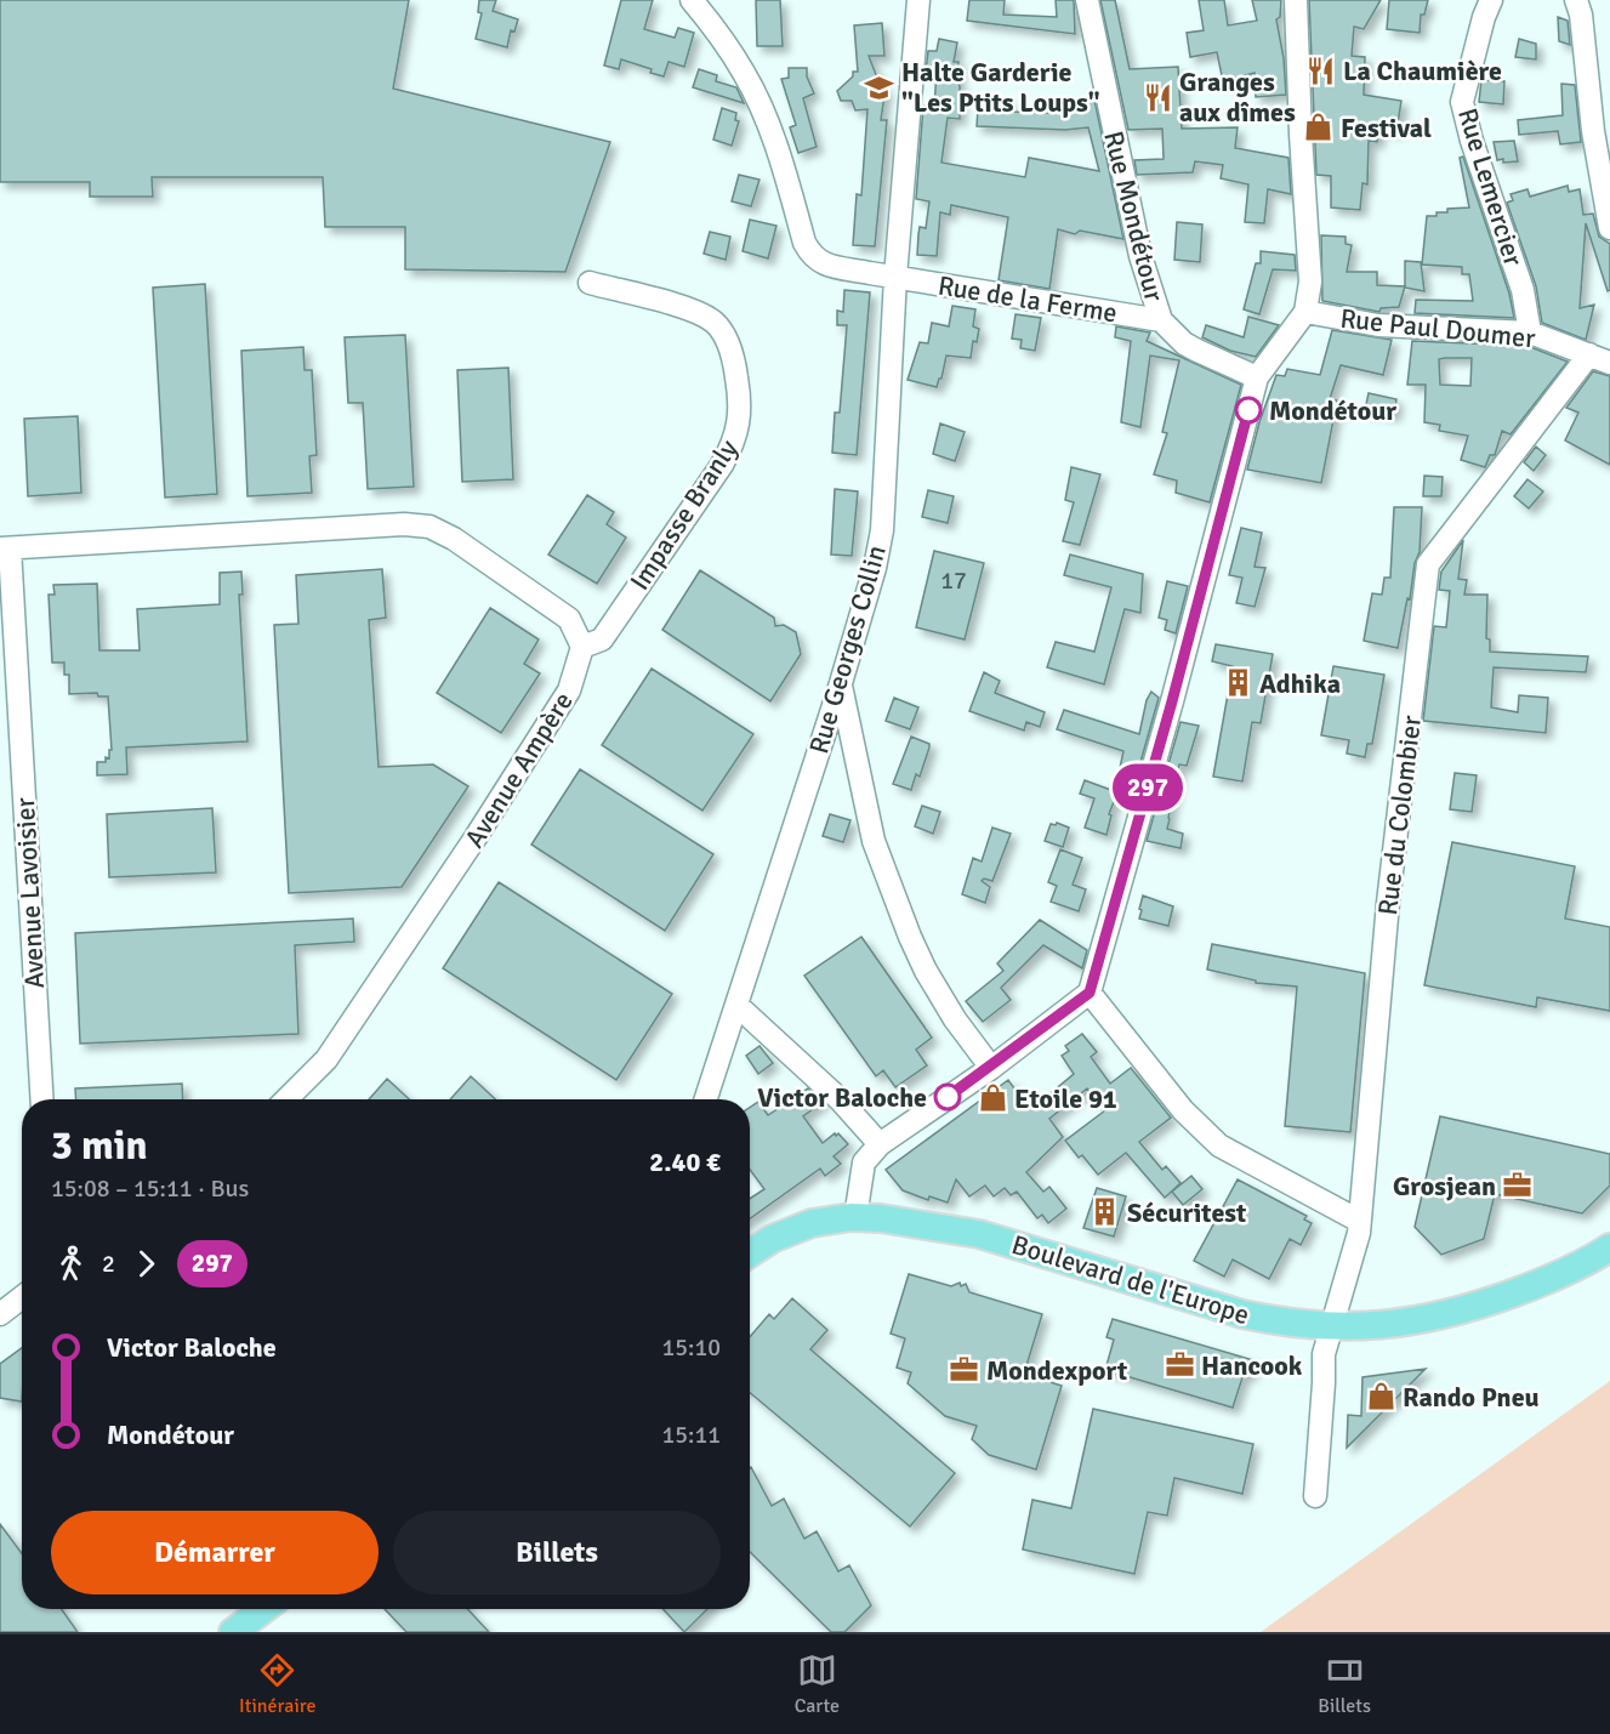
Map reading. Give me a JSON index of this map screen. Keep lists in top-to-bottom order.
{
  "streets": {
    "main road": ["Boulevard de l'Europe"],
    "street": [
      "Rue Lemercier",
      "Rue Mondétour",
      "Rue de la Ferme",
      "Rue Paul Doumer",
      "Impasse Branly",
      "Rue Georges Collin",
      "Avenue Ampère",
      "Rue du Colombier",
      "Avenue Lavoisier"
    ]
  },
  "crossings": [
    ["Rue Lemercier", "Rue Paul Doumer"],
    ["Rue Mondétour", "Rue de la Ferme"],
    ["Rue de la Ferme", "Rue Georges Collin"],
    ["Rue Paul Doumer", "Rue du Colombier"],
    ["Impasse Branly", "Avenue Ampère"],
    ["Rue du Colombier", "Boulevard de l'Europe"]
  ],
  "places": {
    "restaurant": ["La Chaumière", "Granges aux dîmes"],
    "school or university": ["Halte Garderie \"Les Ptits Loups\""],
    "shop": ["Festival", "Etoile 91", "Rando Pneu"],
    "other": ["Mondétour", "Victor Baloche"],
    "building": ["Adhika", "Sécuritest"],
    "office": ["Grosjean", "Hancook", "Mondexport"]
  },
  "lines": ["bus line 297"],
  "house_numbers": ["17"],
  "page": {
    "on_map": "297",
    "heading": ["3 min", "15:08 – 15:11 · Bus", "2.40 €"],
    "legs": ["2", "297"],
    "list": [
      {
        "name": "Victor Baloche",
        "value": "15:10"
      },
      {
        "name": "Mondétour",
        "value": "15:11"
      }
    ],
    "buttons": ["Démarrer", "Billets"],
    "tabs": ["Itinéraire", "Carte", "Billets"]
  }
}
